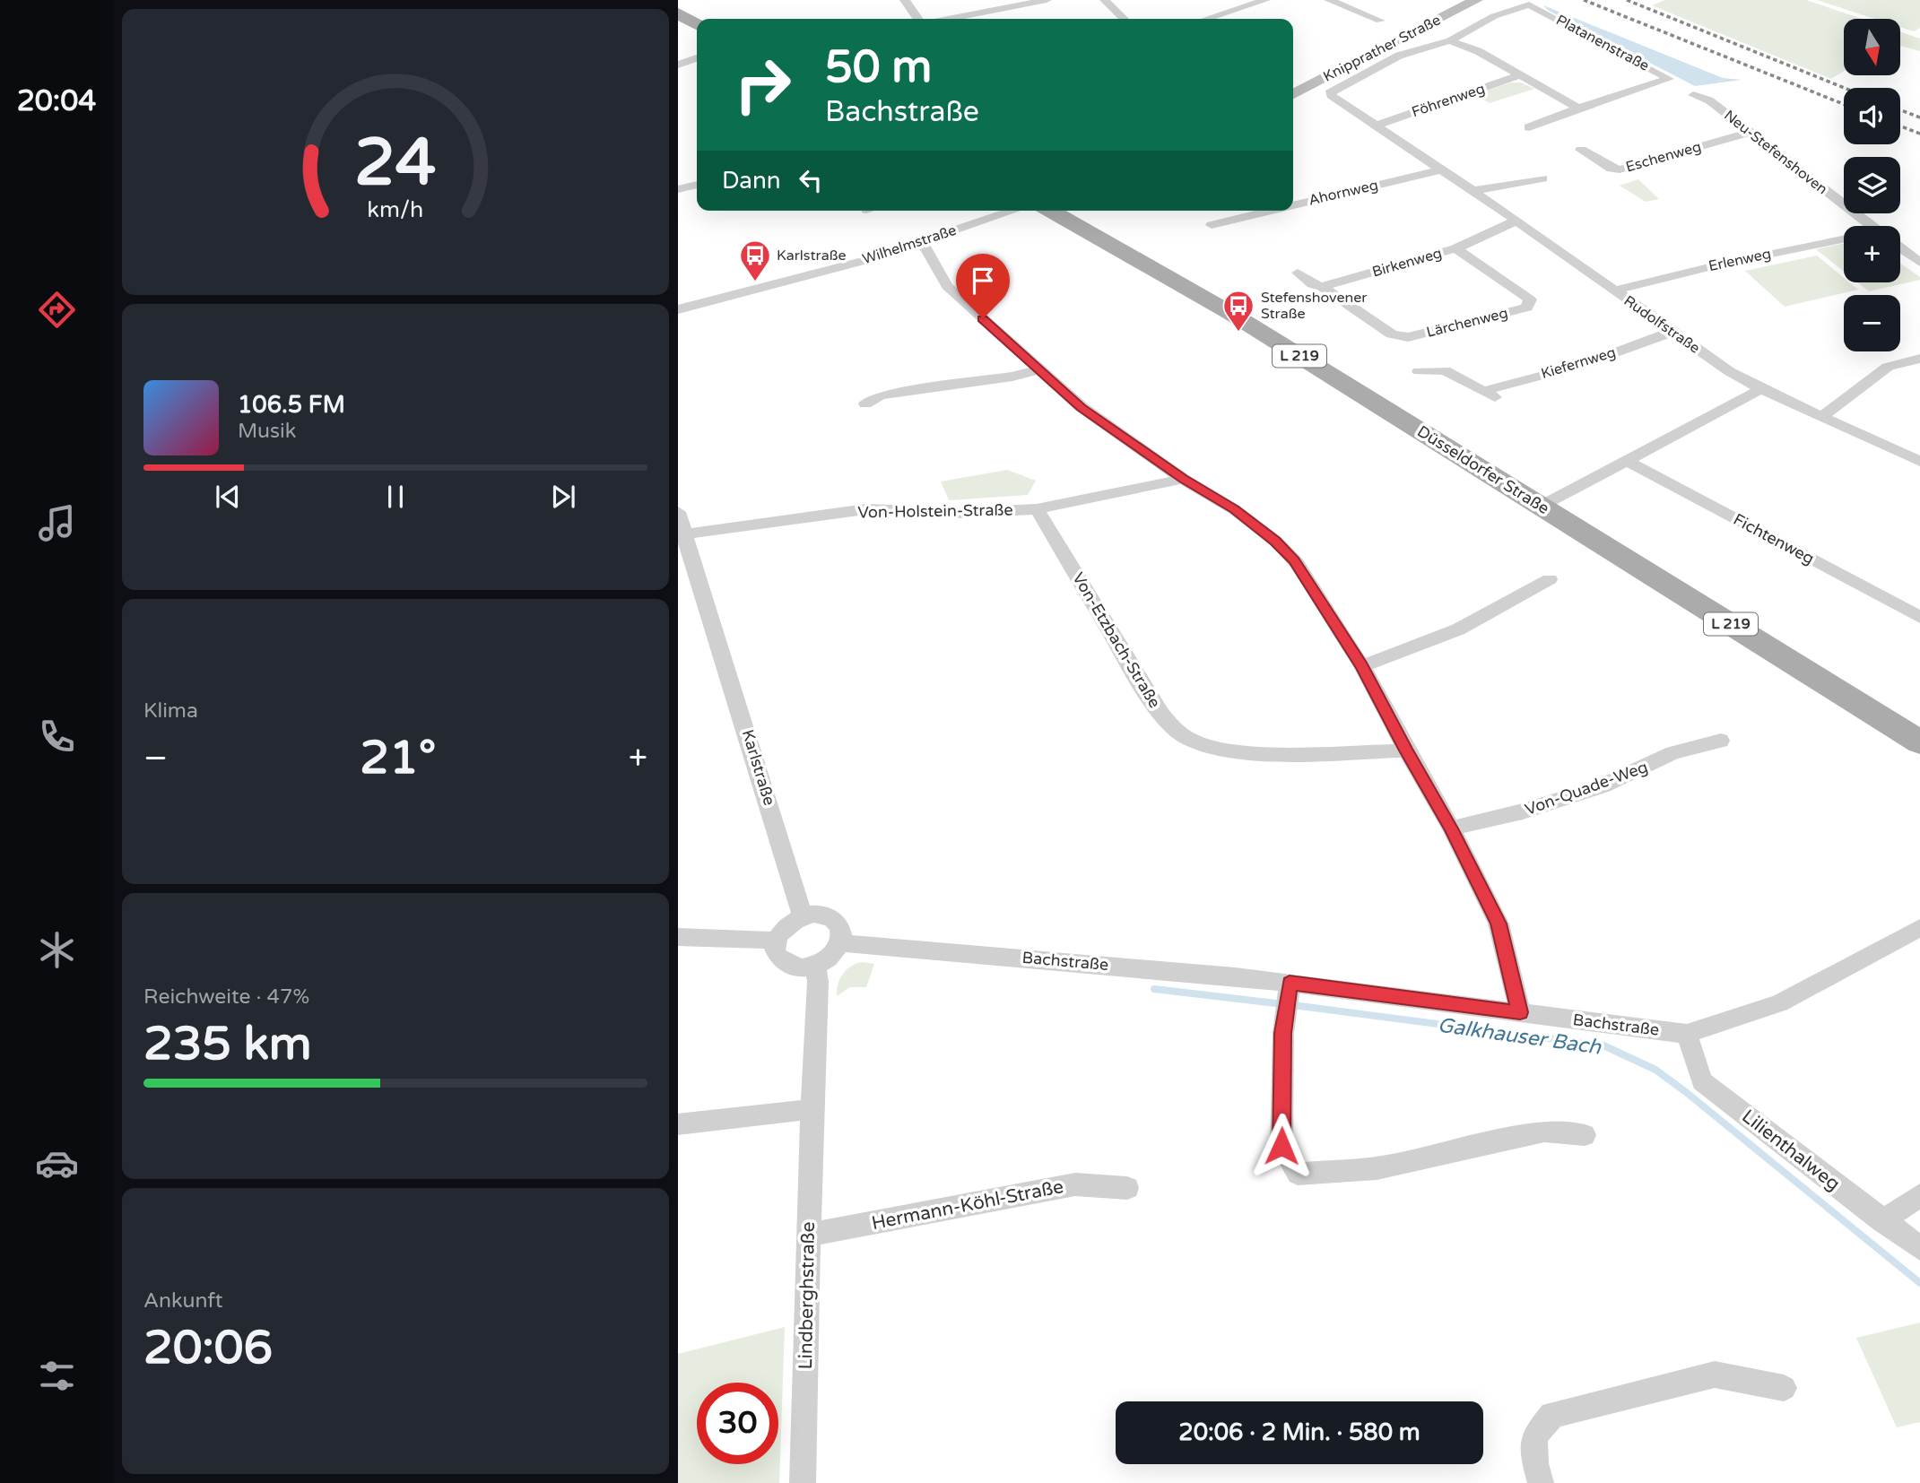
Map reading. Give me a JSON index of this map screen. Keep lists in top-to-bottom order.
{
  "streets": {
    "main road": ["Knipprather Straße", "L 219", "Düsseldorfer Straße"],
    "street": [
      "Platanenstraße",
      "Föhrenweg",
      "Neu-Stefenshoven",
      "Eschenweg",
      "Ahornweg",
      "Wilhelmstraße",
      "Erlenweg",
      "Birkenweg",
      "Lärchenweg",
      "Rudolfstraße",
      "Kiefernweg",
      "Von-Holstein-Straße",
      "Fichtenweg",
      "Von-Etzbach-Straße",
      "Karlstraße",
      "Von-Quade-Weg",
      "Bachstraße",
      "Lilienthalweg",
      "Hermann-Köhl-Straße",
      "Lindberghstraße"
    ]
  },
  "crossings": [
    ["Platanenstraße", "Föhrenweg"],
    ["Platanenstraße", "Rudolfstraße"],
    ["Neu-Stefenshoven", "Eschenweg"],
    ["Ahornweg", "Rudolfstraße"],
    ["Erlenweg", "Rudolfstraße"],
    ["Birkenweg", "Lärchenweg"],
    ["Birkenweg", "Rudolfstraße"],
    ["Rudolfstraße", "Kiefernweg"],
    ["Von-Holstein-Straße", "Von-Etzbach-Straße"],
    ["Von-Holstein-Straße", "Karlstraße"],
    ["Karlstraße", "Bachstraße"],
    ["Karlstraße", "Lindberghstraße"],
    ["Bachstraße", "Lilienthalweg"],
    ["Bachstraße", "Lindberghstraße"],
    ["Hermann-Köhl-Straße", "Lindberghstraße"]
  ],
  "water": ["Galkhauser Bach"],
  "places": {
    "bus stop": ["Karlstraße", "Stefenshovener Straße"]
  },
  "north": "bottom",
  "page": {
    "tabs": "20:04",
    "map_buttons": ["+", "−"],
    "turn": ["50 m", "Bachstraße"],
    "then": "Dann",
    "song": ["106.5 FM", "Musik"],
    "tile": [
      "Klima",
      ["Reichweite · 47%", "235 km"],
      ["Ankunft", "20:06"]
    ],
    "heat": ["−", "21°", "+"],
    "limit": "30",
    "trip": "20:06 · 2 Min. · 580 m",
    "gauge": ["24", "km/h"]
  }
}
